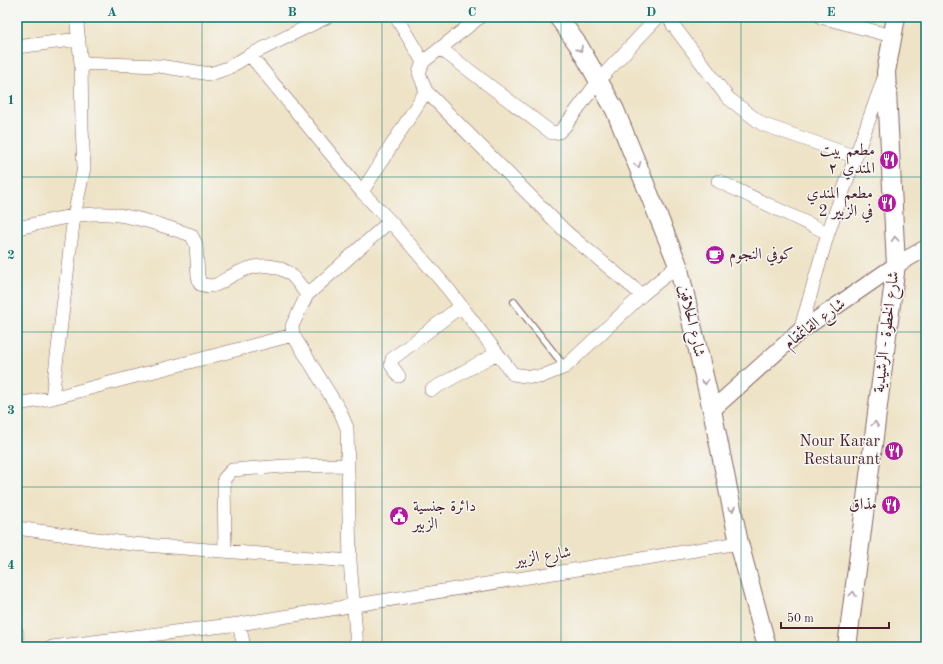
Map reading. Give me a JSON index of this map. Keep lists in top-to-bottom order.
{
  "streets": {
    "main road": ["شارع الحلاقين", "شارع الخطوة - الرشيدية"],
    "street": ["شارع القائمقام", "شارع الزبير"]
  },
  "crossings": [
    ["شارع الحلاقين", "شارع القائمقام"],
    ["شارع الحلاقين", "شارع الزبير"],
    ["شارع القائمقام", "شارع الخطوة - الرشيدية"]
  ],
  "one_way": ["شارع الحلاقين", "شارع الخطوة - الرشيدية"],
  "places": {
    "restaurant": [
      "مطعم بيت المندي ٢",
      "مطعم المندي 2 في الزبير",
      "Nour Karar Restaurant",
      "مذاق"
    ],
    "cafe": ["كوفي النجوم"],
    "public building": ["دائرة جنسية الزبير"]
  },
  "scale_bar": "50 m",
  "grid": {
    "columns": [
      "A",
      "B",
      "C",
      "D",
      "E"
    ],
    "rows": [
      "1",
      "2",
      "3",
      "4"
    ]
  }
}
